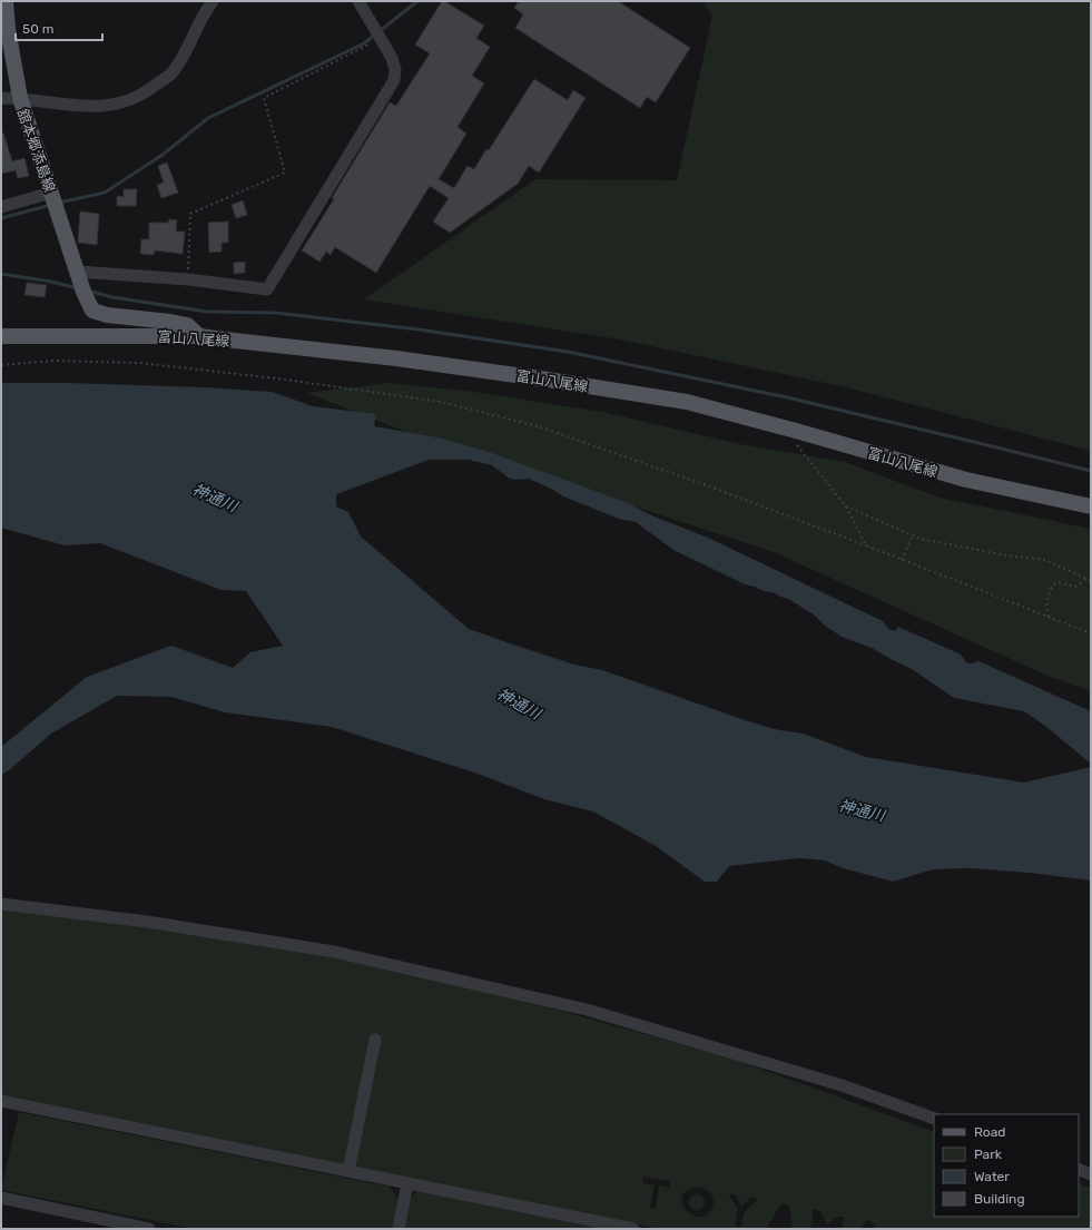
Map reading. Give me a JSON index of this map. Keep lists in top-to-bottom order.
{
  "streets": {
    "main road": ["舘本郷添島線", "富山八尾線"]
  },
  "crossings": [
    ["舘本郷添島線", "富山八尾線"]
  ],
  "water": ["神通川"],
  "legend": [
    "Road",
    "Park",
    "Water",
    "Building"
  ],
  "scale_bar": "50 m"
}
